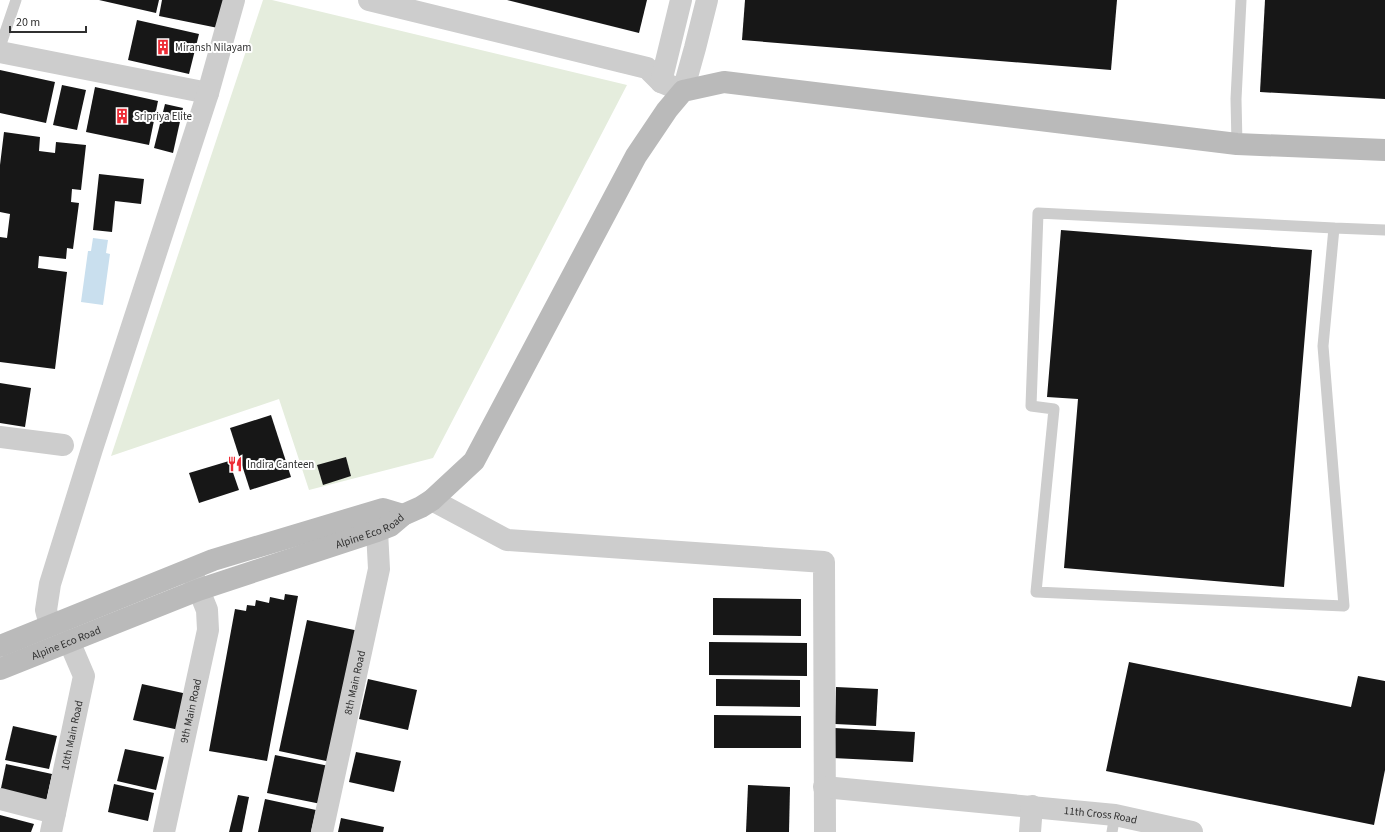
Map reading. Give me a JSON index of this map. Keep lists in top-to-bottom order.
{
  "streets": {
    "street": [
      "Alpine Eco Road",
      "8th Main Road",
      "9th Main Road",
      "10th Main Road",
      "11th Cross Road"
    ]
  },
  "crossings": [
    ["Alpine Eco Road", "8th Main Road"],
    ["Alpine Eco Road", "9th Main Road"],
    ["Alpine Eco Road", "10th Main Road"]
  ],
  "places": {
    "building": ["Miransh Nilayam", "Sripriya Elite"],
    "restaurant": ["Indira Canteen"]
  },
  "scale_bar": "20 m"
}
